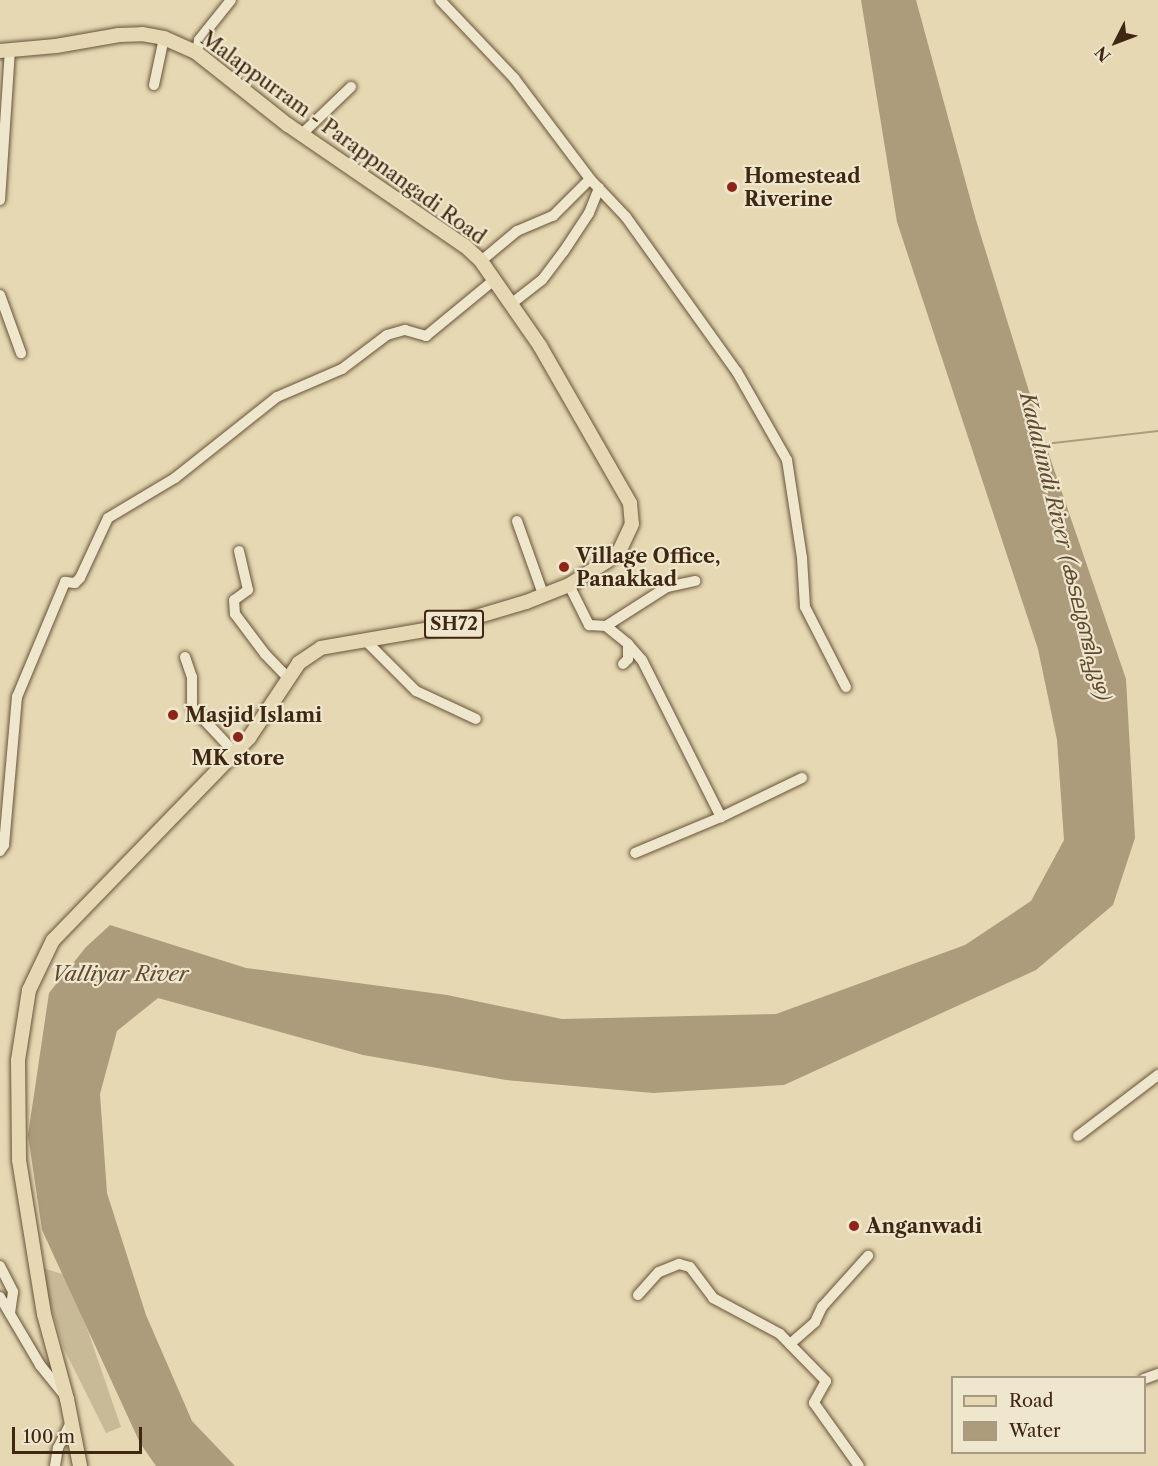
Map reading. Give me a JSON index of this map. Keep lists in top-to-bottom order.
{
  "streets": {
    "main road": ["Malappurram - Parappnangadi Road", "SH72"]
  },
  "water": ["Kadalundi River (കടലുണ്ടിപ്പുഴ)", "Valliyar River"],
  "places": [
    "Homestead Riverine",
    "Village Office, Panakkad",
    "Masjid Islami",
    "MK store",
    "Anganwadi"
  ],
  "legend": ["Road", "Water"],
  "scale_bar": "100 m",
  "north": "bottom left"
}
